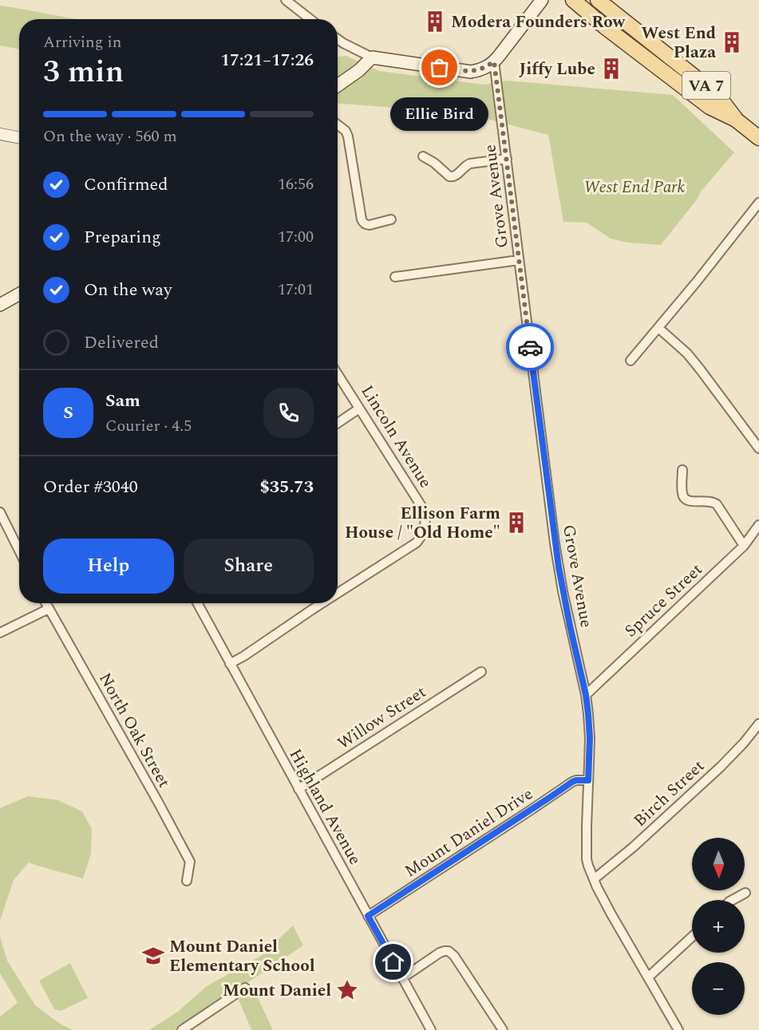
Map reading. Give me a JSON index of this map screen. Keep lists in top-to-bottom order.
{
  "streets": {
    "main road": ["VA 7"],
    "street": [
      "Grove Avenue",
      "Lincoln Avenue",
      "Spruce Street",
      "Willow Street",
      "North Oak Street",
      "Birch Street",
      "Highland Avenue",
      "Mount Daniel Drive"
    ]
  },
  "crossings": [
    ["Grove Avenue", "Spruce Street"],
    ["Grove Avenue", "Birch Street"],
    ["Grove Avenue", "Mount Daniel Drive"],
    ["Lincoln Avenue", "Highland Avenue"],
    ["Willow Street", "Highland Avenue"],
    ["Highland Avenue", "Mount Daniel Drive"]
  ],
  "parks": ["West End Park"],
  "places": {
    "building": [
      "Modera Founders Row",
      "West End Plaza",
      "Jiffy Lube",
      "Ellison Farm House / \"Old Home\""
    ],
    "other": ["Ellie Bird"],
    "school or university": ["Mount Daniel Elementary School"],
    "place": ["Mount Daniel"]
  },
  "north": "bottom",
  "page": {
    "heading": ["3 min", "Arriving in", "17:21–17:26"],
    "panel": [
      "Sam",
      "Courier · 4.5",
      "Order #3040",
      "$35.73"
    ],
    "bubble": "Ellie Bird",
    "bar": "On the way · 560 m",
    "list": [
      ["Confirmed", "16:56"],
      ["Preparing", "17:00"],
      ["On the way", "17:01"],
      "Delivered"
    ],
    "round": "S",
    "buttons": ["Help", "Share"],
    "map_buttons": ["+", "−"]
  }
}
